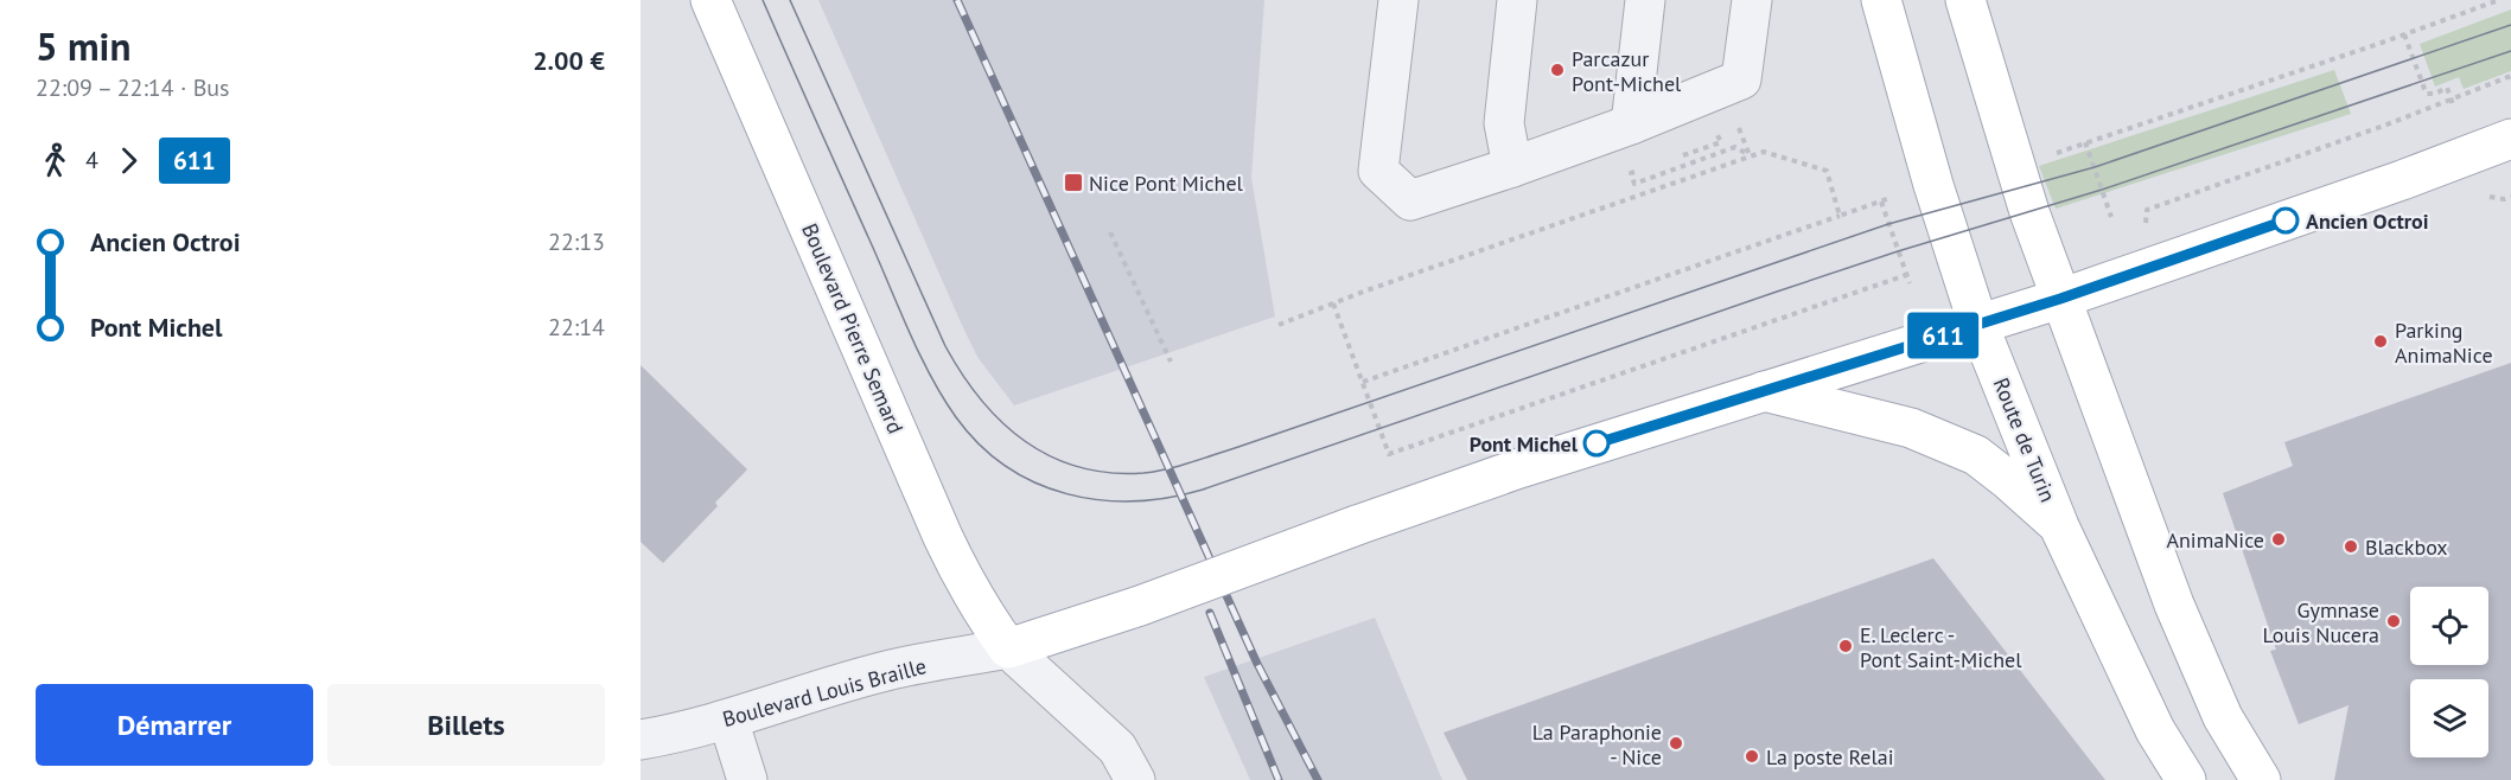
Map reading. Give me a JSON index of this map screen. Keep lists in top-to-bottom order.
{
  "streets": {
    "main road": ["Boulevard Pierre Semard", "Route de Turin"],
    "street": ["Boulevard Louis Braille"]
  },
  "crossings": [
    ["Boulevard Pierre Semard", "Boulevard Louis Braille"]
  ],
  "places": {
    "other": [
      "Parcazur Pont-Michel",
      "Ancien Octroi",
      "Parking AnimaNice",
      "Pont Michel",
      "AnimaNice",
      "Blackbox",
      "Gymnase Louis Nucera",
      "E. Leclerc - Pont Saint-Michel",
      "La Paraphonie - Nice",
      "La poste Relai"
    ],
    "transit": ["Nice Pont Michel"]
  },
  "lines": ["bus line 611"],
  "page": {
    "heading": ["5 min", "22:09 – 22:14 · Bus", "2.00 €"],
    "on_map": "611",
    "legs": ["4", "611"],
    "list": [
      {
        "name": "Ancien Octroi",
        "value": "22:13"
      },
      {
        "name": "Pont Michel",
        "value": "22:14"
      }
    ],
    "buttons": ["Démarrer", "Billets"]
  }
}
